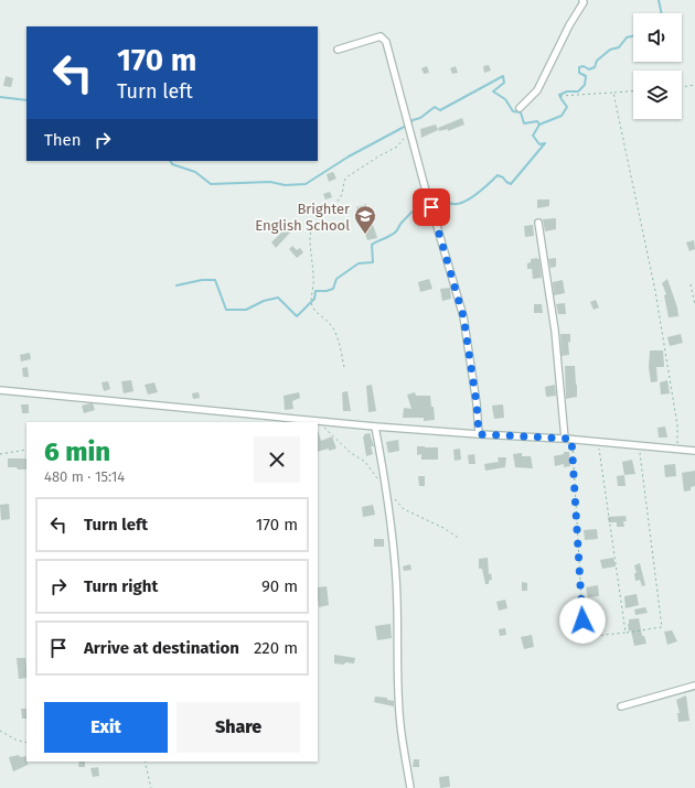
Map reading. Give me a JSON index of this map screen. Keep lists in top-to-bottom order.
{
  "places": {
    "school or university": ["Brighter English School"]
  },
  "page": {
    "turn": ["170 m", "Turn left"],
    "then": "Then",
    "heading": ["6 min", "480 m · 15:14"],
    "list": [
      {
        "name": "Turn left",
        "value": "170 m"
      },
      {
        "name": "Turn right",
        "value": "90 m"
      },
      {
        "name": "Arrive at destination",
        "value": "220 m"
      }
    ],
    "buttons": ["Exit", "Share"]
  }
}
